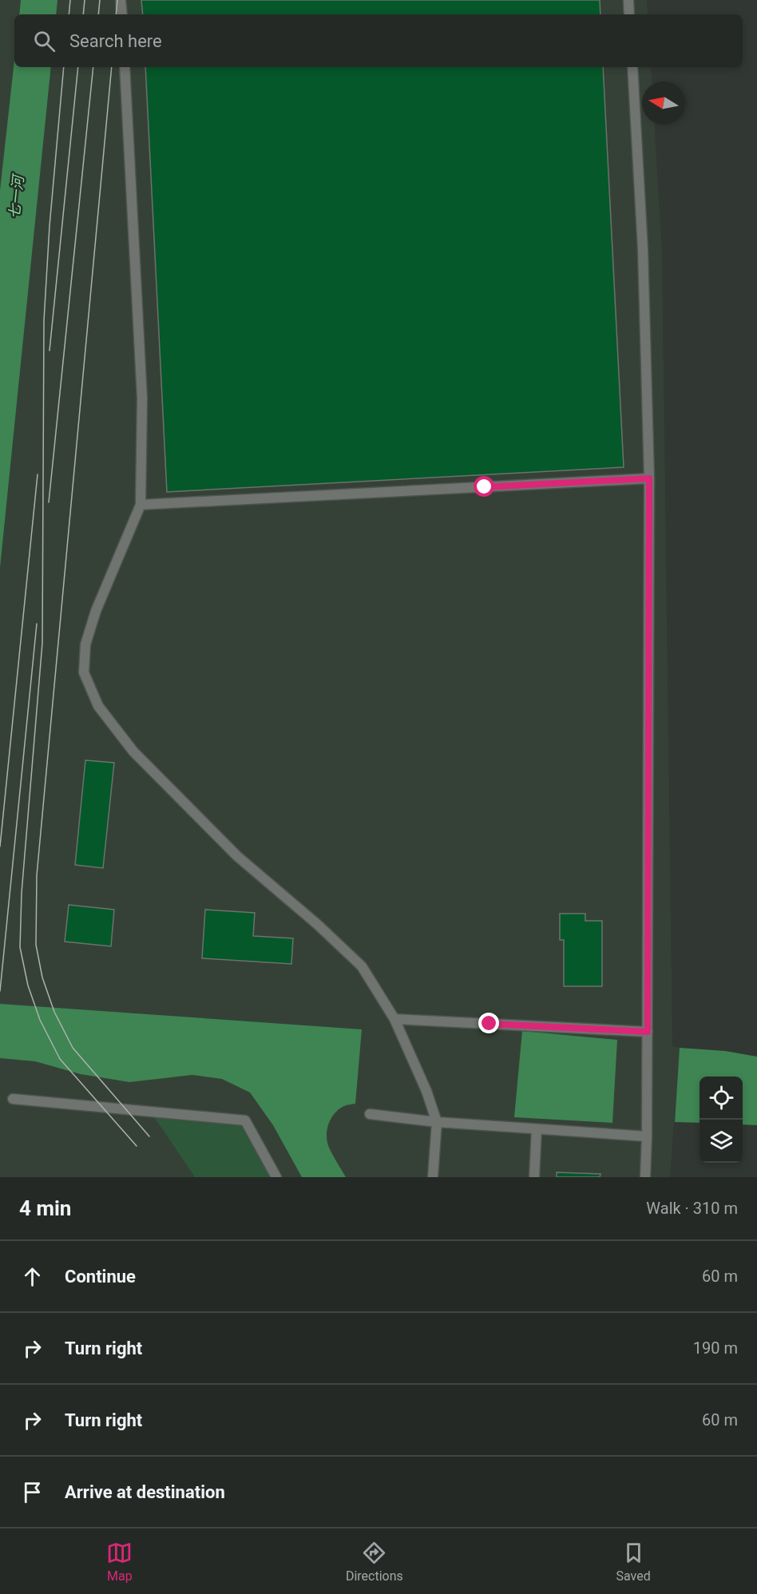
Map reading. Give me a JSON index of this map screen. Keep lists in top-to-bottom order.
{
  "water": ["七一河"],
  "north": "left",
  "page": {
    "search": "Search here",
    "heading": ["4 min", "Walk · 310 m"],
    "list": [
      ["Continue", "60 m"],
      ["Turn right", "190 m"],
      ["Turn right", "60 m"],
      "Arrive at destination"
    ],
    "nav": ["Map", "Directions", "Saved"]
  }
}
